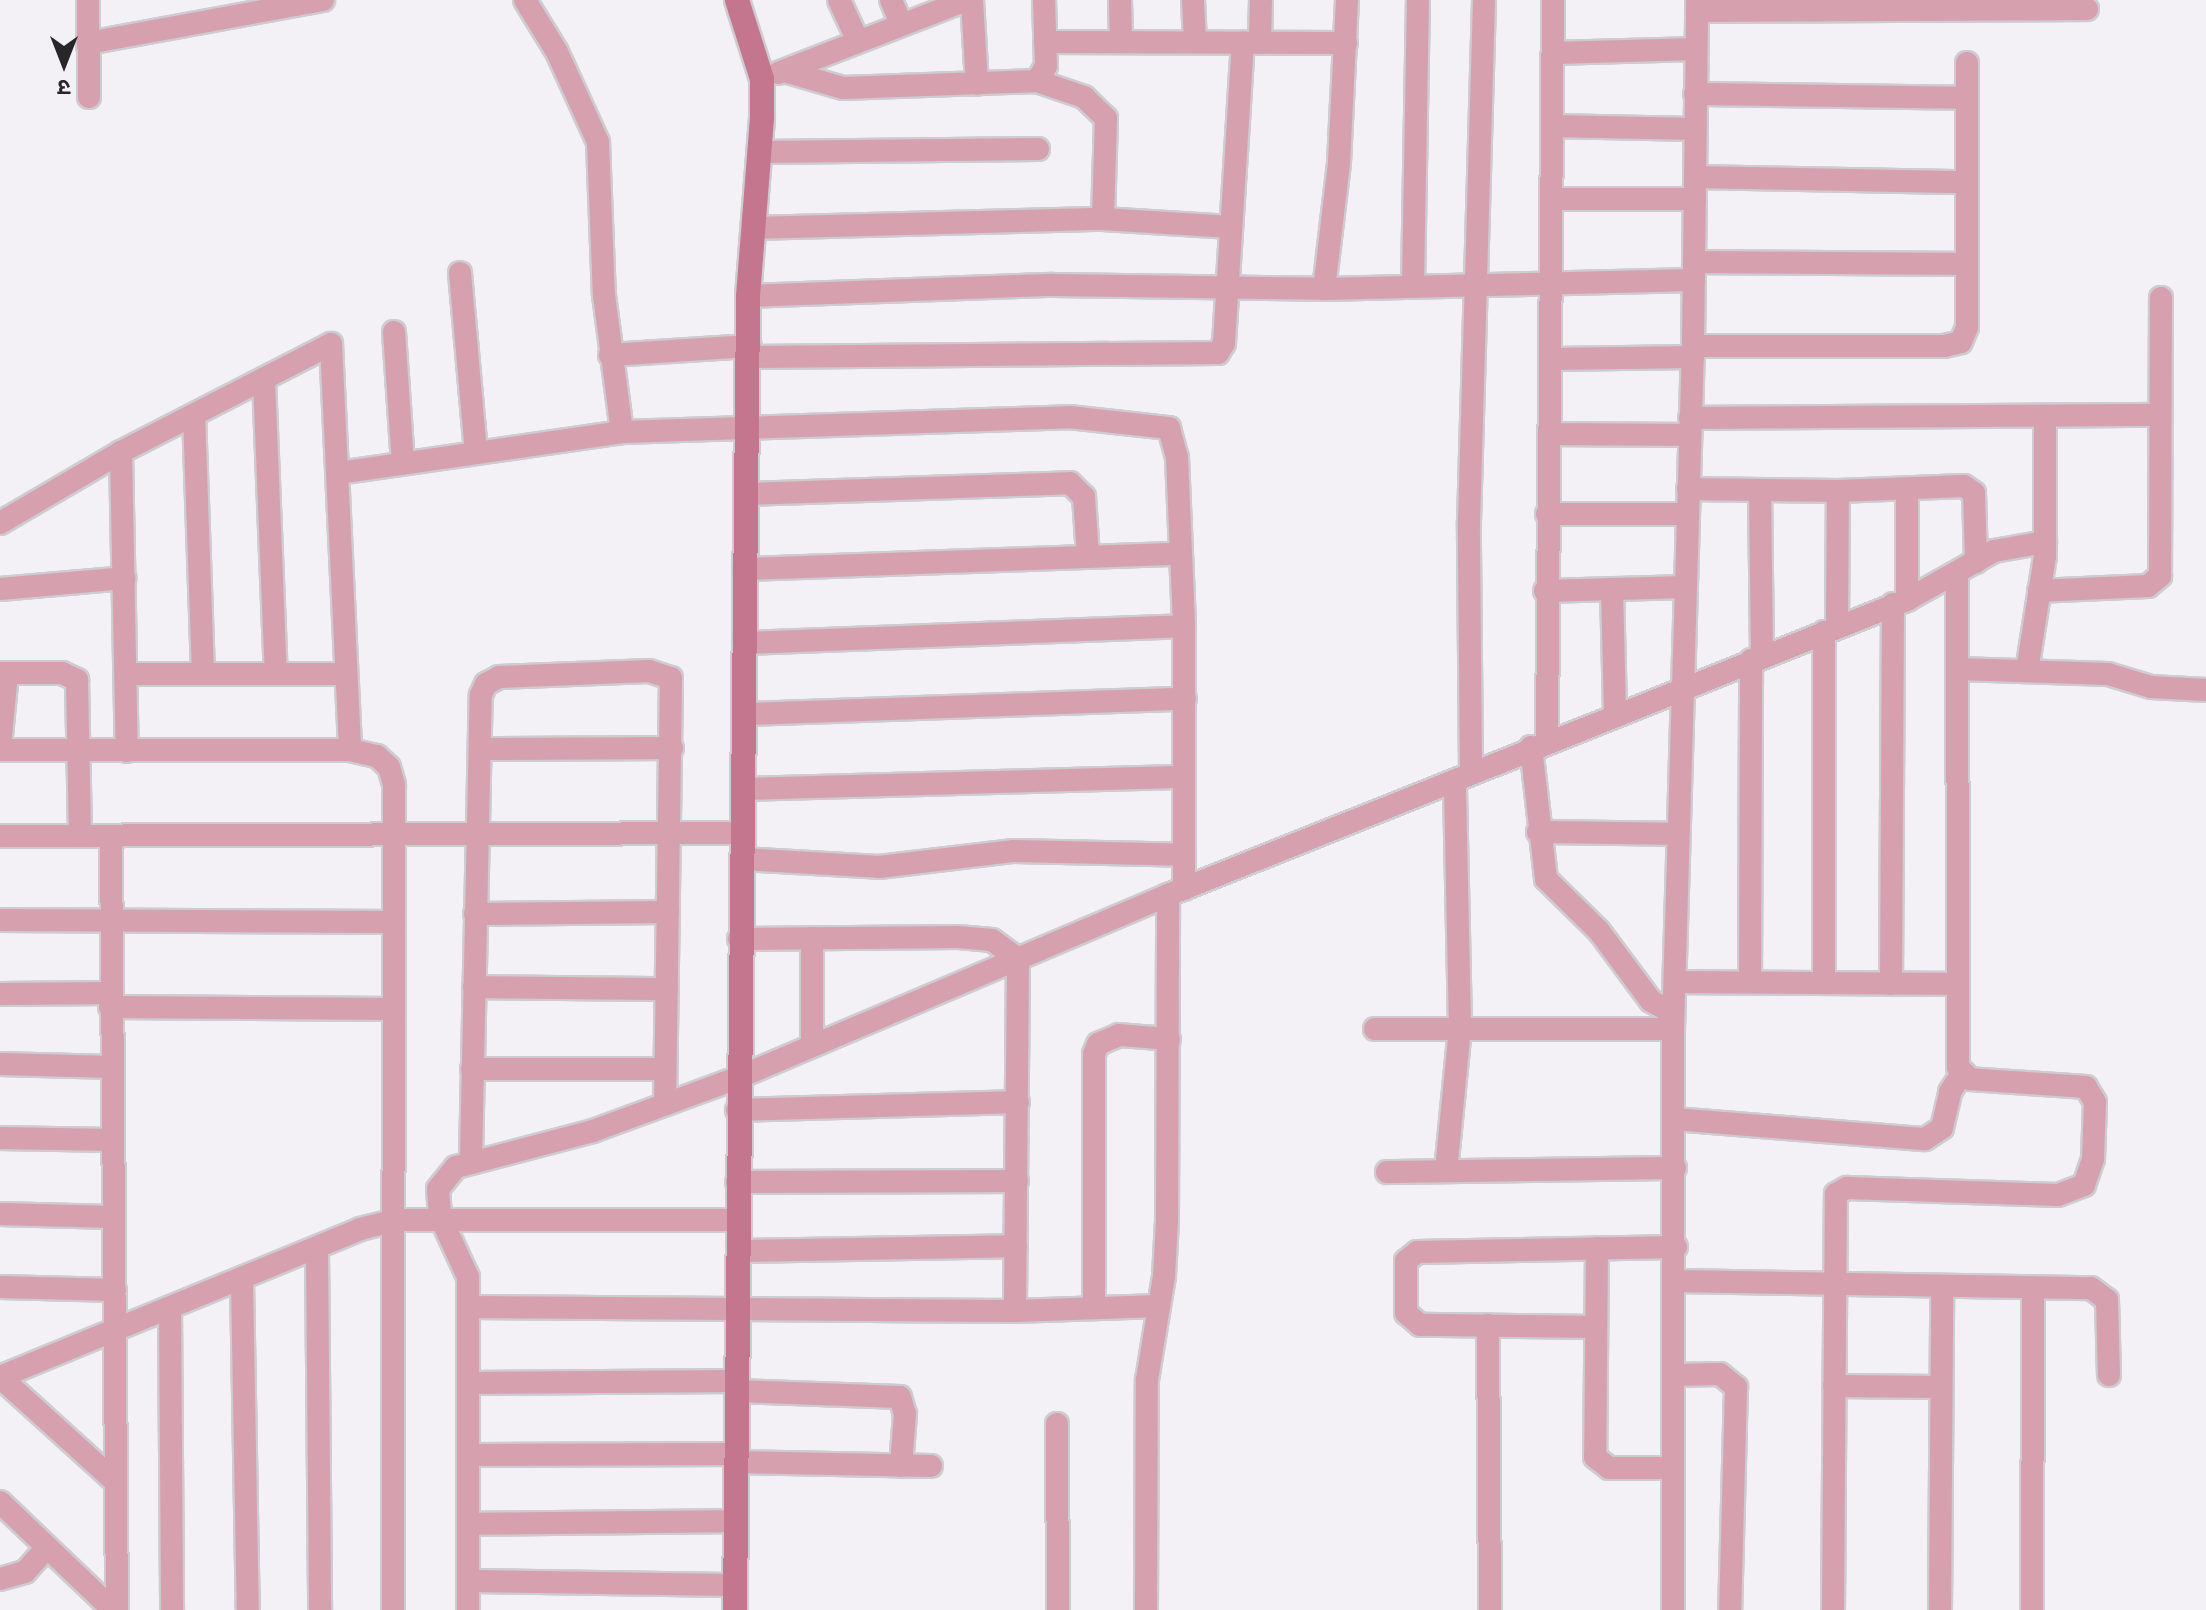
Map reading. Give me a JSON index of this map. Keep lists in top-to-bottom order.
{
  "north": "bottom"
}
